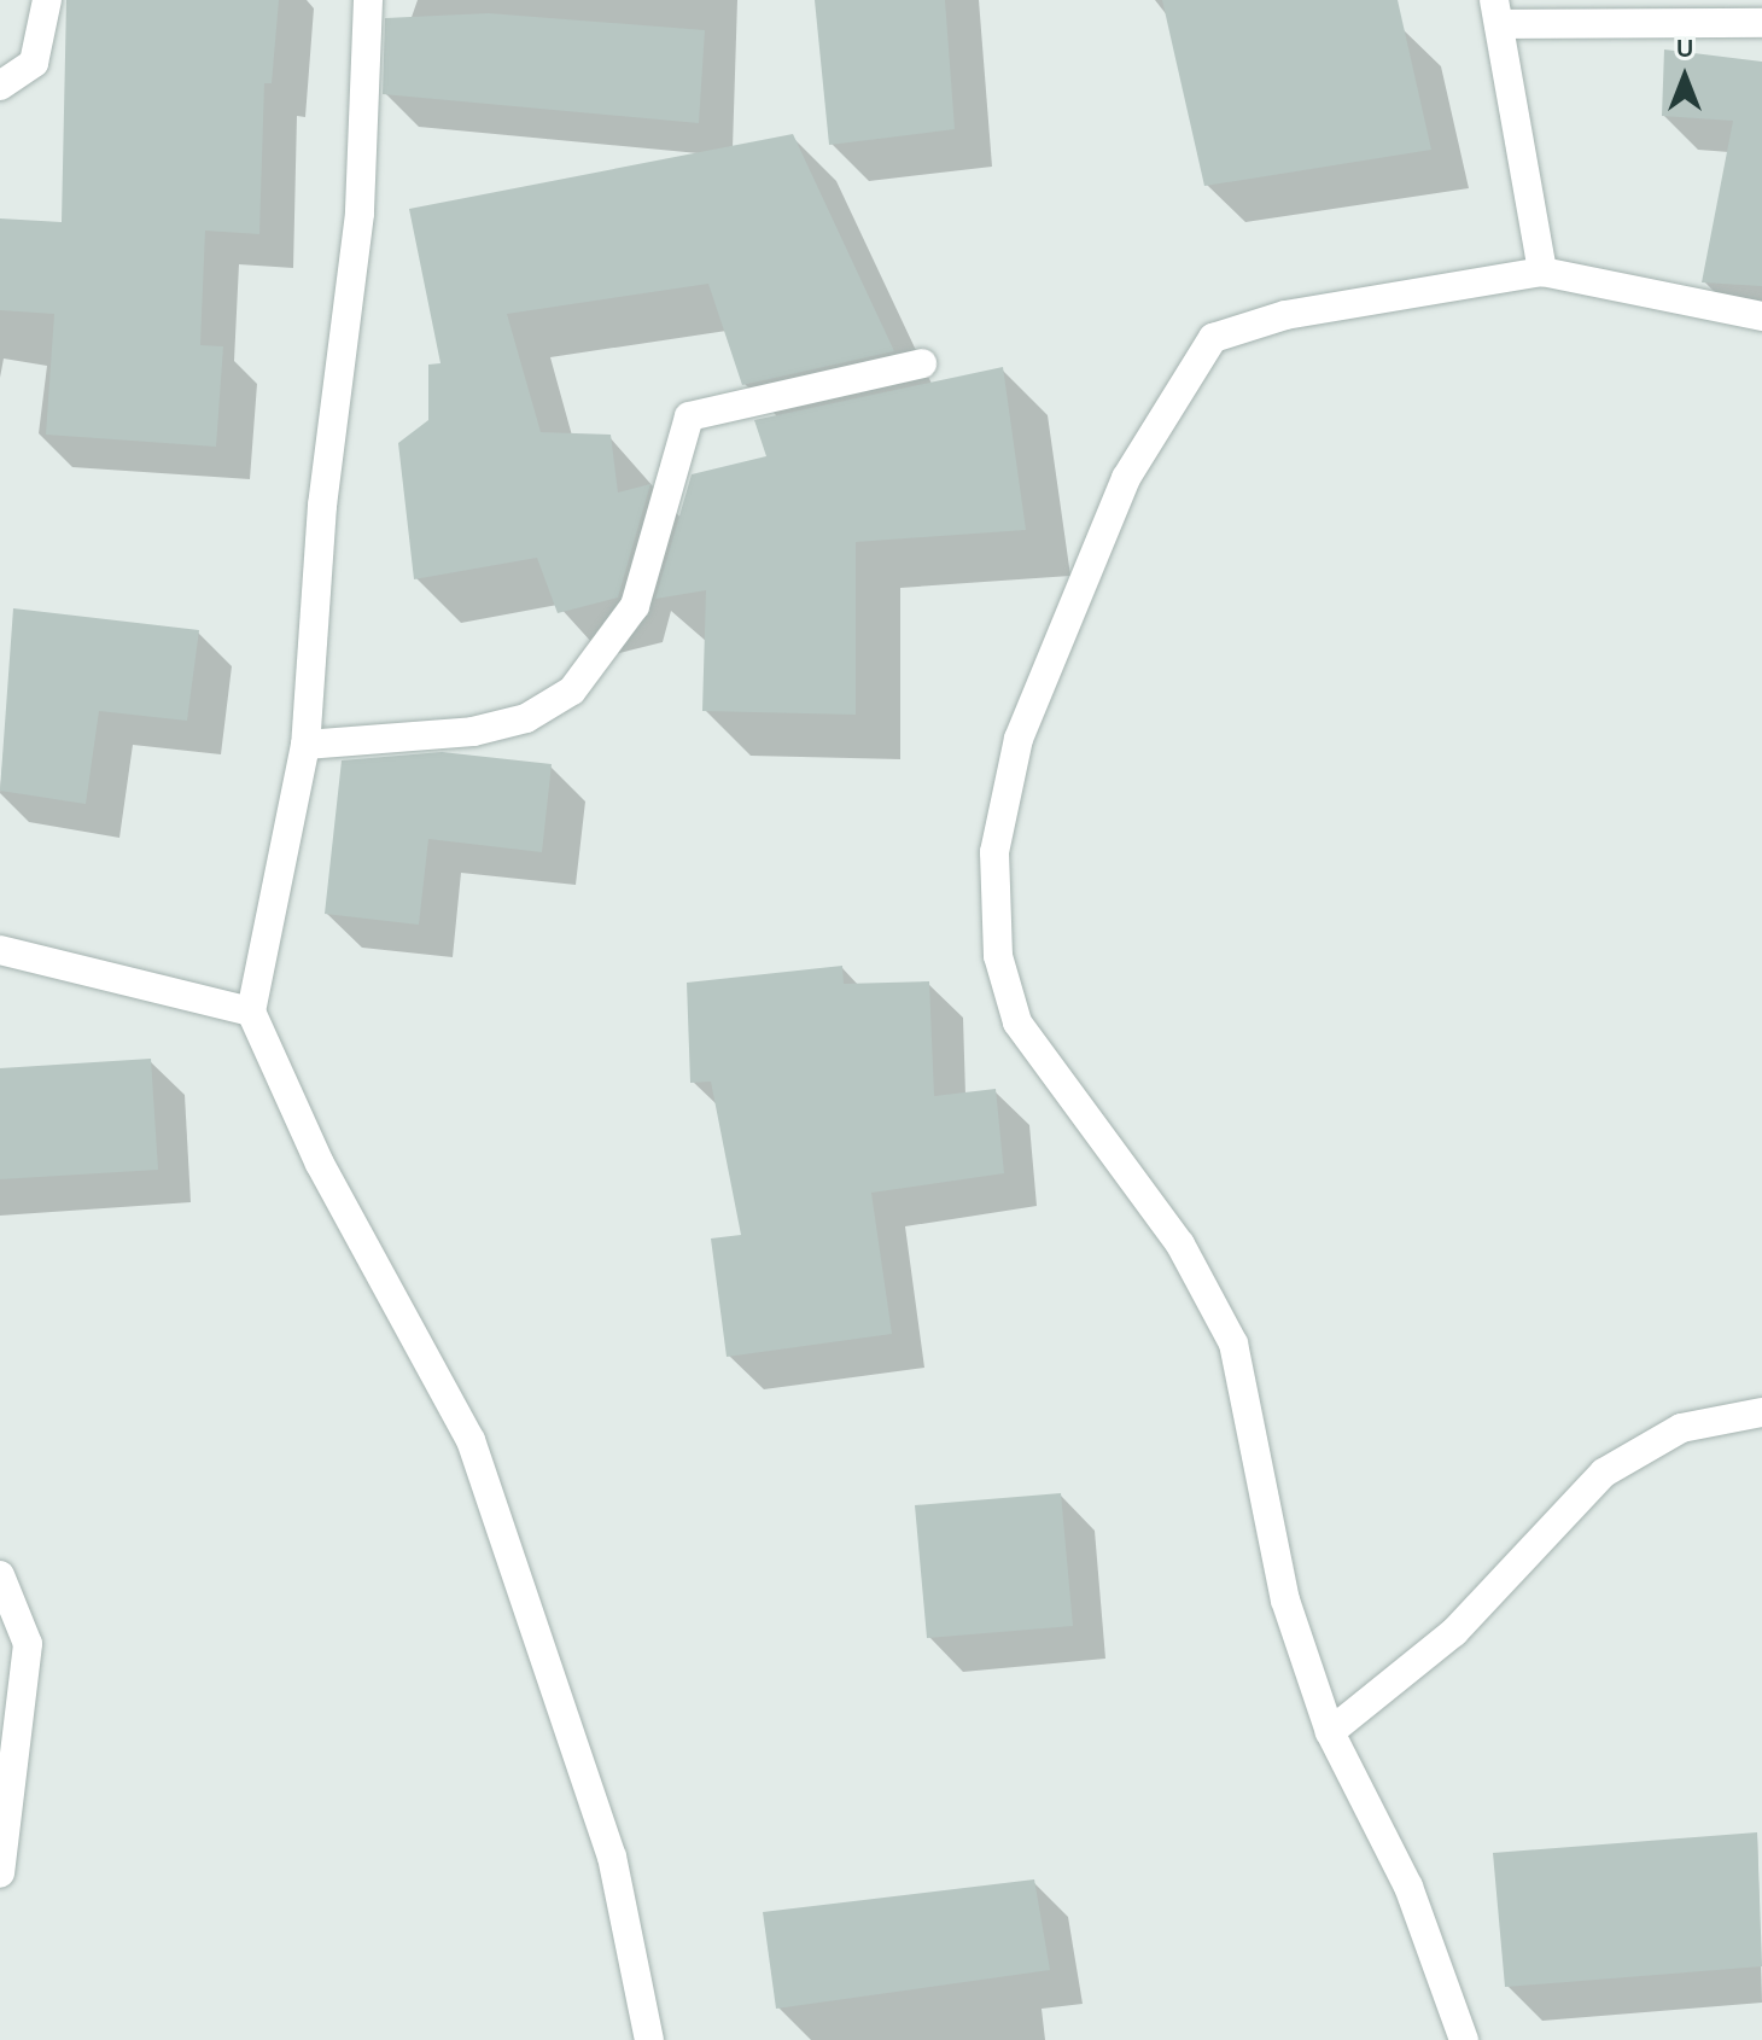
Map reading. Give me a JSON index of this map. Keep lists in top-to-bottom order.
{
  "north": "top"
}
